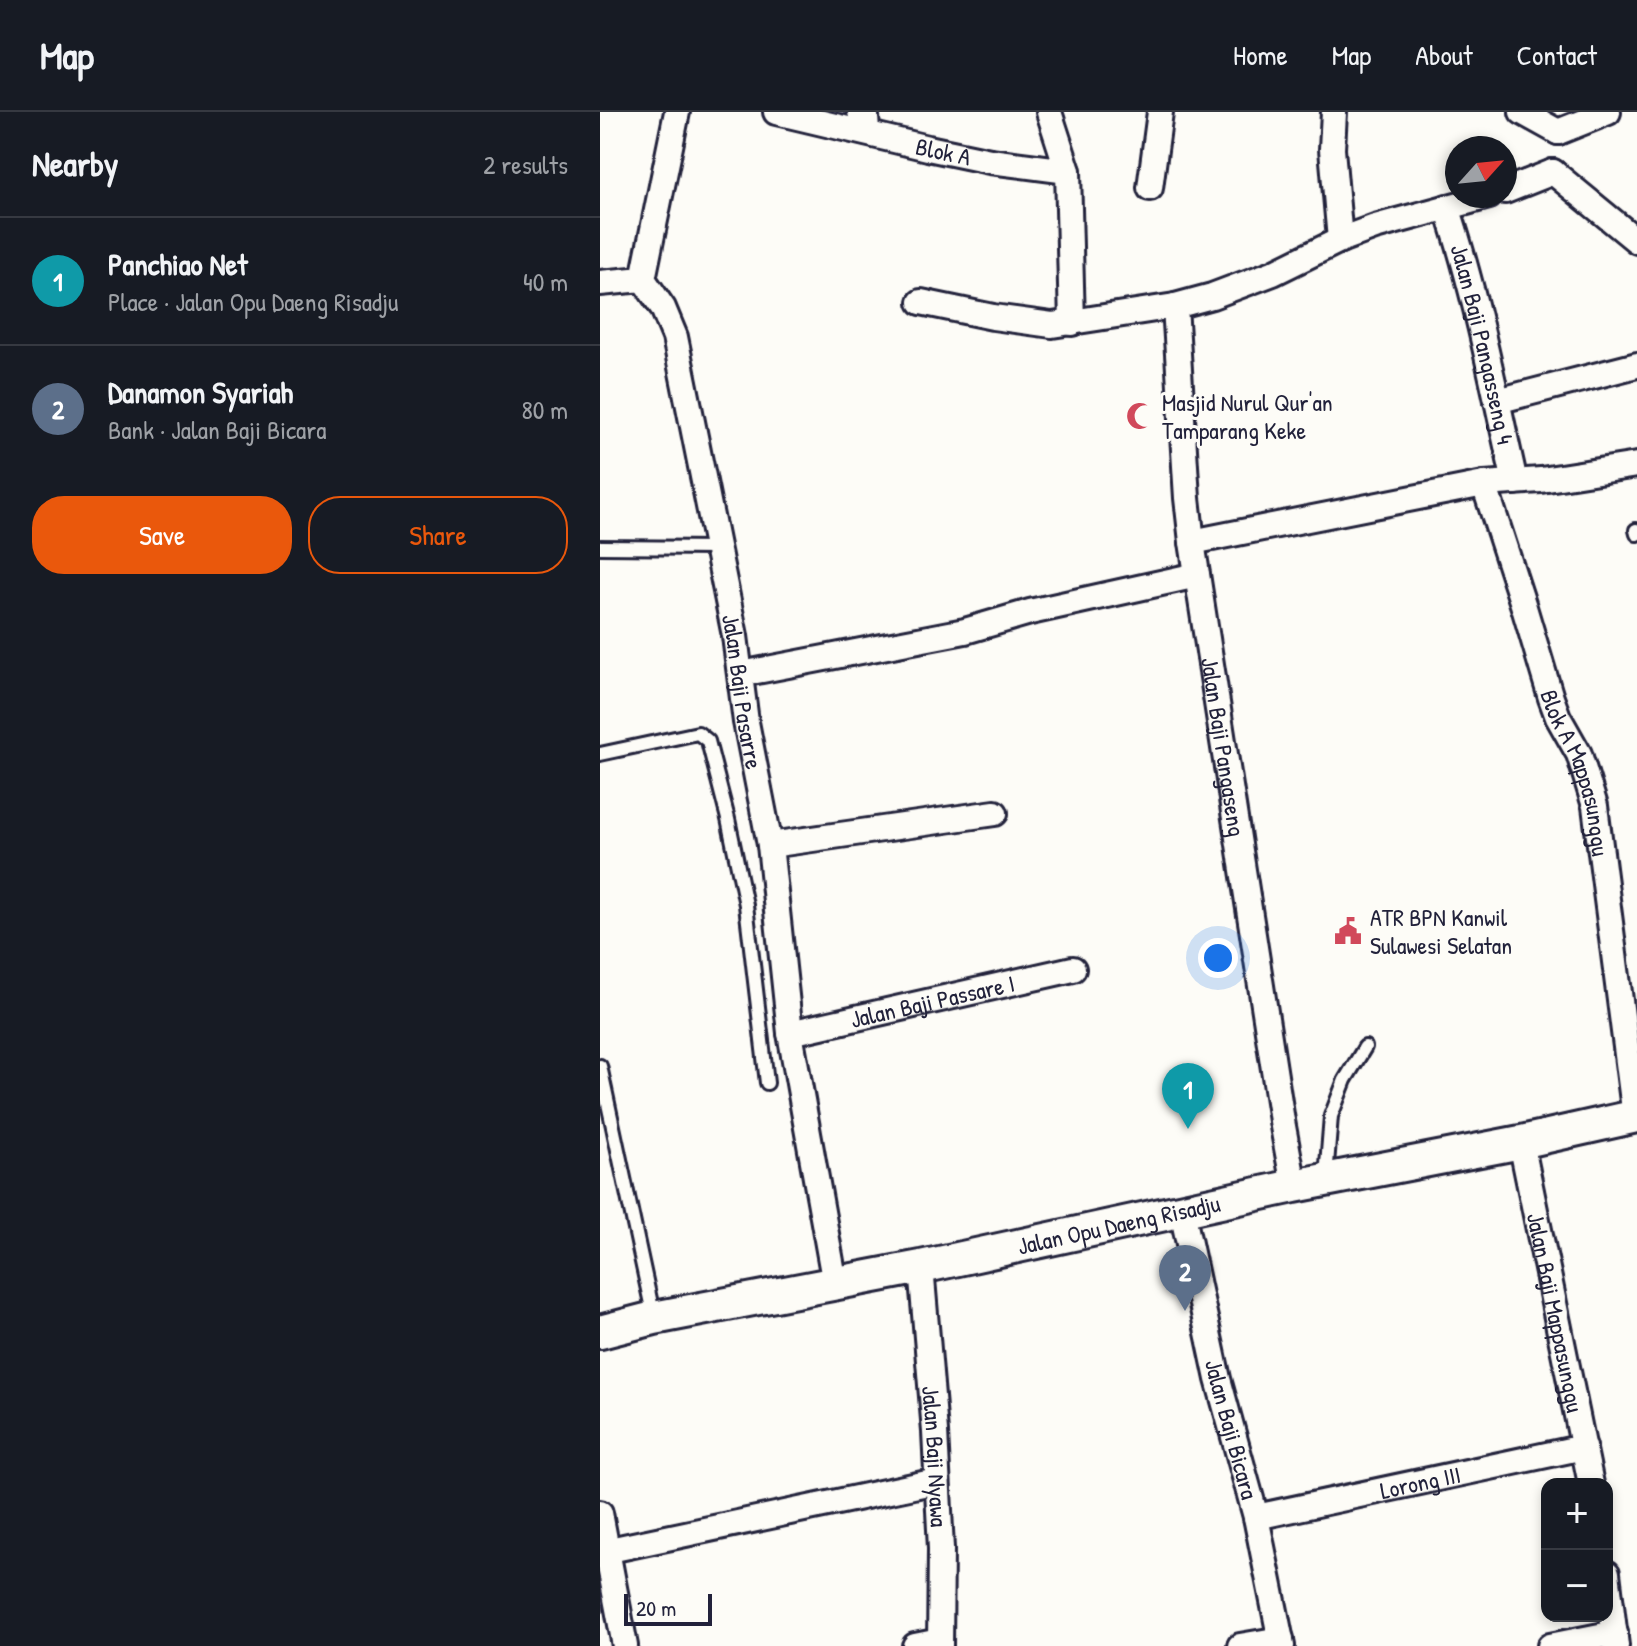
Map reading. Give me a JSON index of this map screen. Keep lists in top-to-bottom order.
{
  "streets": {
    "main road": ["Jalan Opu Daeng Risadju"],
    "street": [
      "Blok A",
      "Jalan Baji Pangasseng 4",
      "Jalan Baji Pasarre",
      "Jalan Baji Pangaseng",
      "Blok A Mappasunggu",
      "Jalan Baji Passare I",
      "Jalan Baji Mappasunggu",
      "Jalan Baji Bicara",
      "Jalan Baji Nyawa",
      "Lorong III"
    ]
  },
  "crossings": [
    ["Jalan Baji Pasarre", "Jalan Baji Passare I"],
    ["Jalan Baji Pasarre", "Jalan Opu Daeng Risadju"],
    ["Jalan Baji Pangaseng", "Jalan Opu Daeng Risadju"],
    ["Blok A Mappasunggu", "Jalan Opu Daeng Risadju"],
    ["Jalan Opu Daeng Risadju", "Jalan Baji Mappasunggu"],
    ["Jalan Opu Daeng Risadju", "Jalan Baji Bicara"],
    ["Jalan Opu Daeng Risadju", "Jalan Baji Nyawa"],
    ["Jalan Baji Mappasunggu", "Lorong III"],
    ["Jalan Baji Bicara", "Lorong III"]
  ],
  "places": {
    "mosque": ["Masjid Nurul Qur'an Tamparang Keke"],
    "public building": ["ATR BPN Kanwil Sulawesi Selatan"]
  },
  "scale_bar": "20 m",
  "north": "top right",
  "page": {
    "header": "Map",
    "nav": [
      "Home",
      "Map",
      "About",
      "Contact"
    ],
    "heading": ["Nearby", "2 results"],
    "list": [
      {
        "mark": "1",
        "name": "Panchiao Net",
        "note": "Place · Jalan Opu Daeng Risadju",
        "value": "40 m"
      },
      {
        "mark": "2",
        "name": "Danamon Syariah",
        "note": "Bank · Jalan Baji Bicara",
        "value": "80 m"
      }
    ],
    "buttons": ["Save", "Share"],
    "pins": ["1", "2"],
    "map_buttons": ["+", "−"],
    "scale": "20 m"
  }
}
